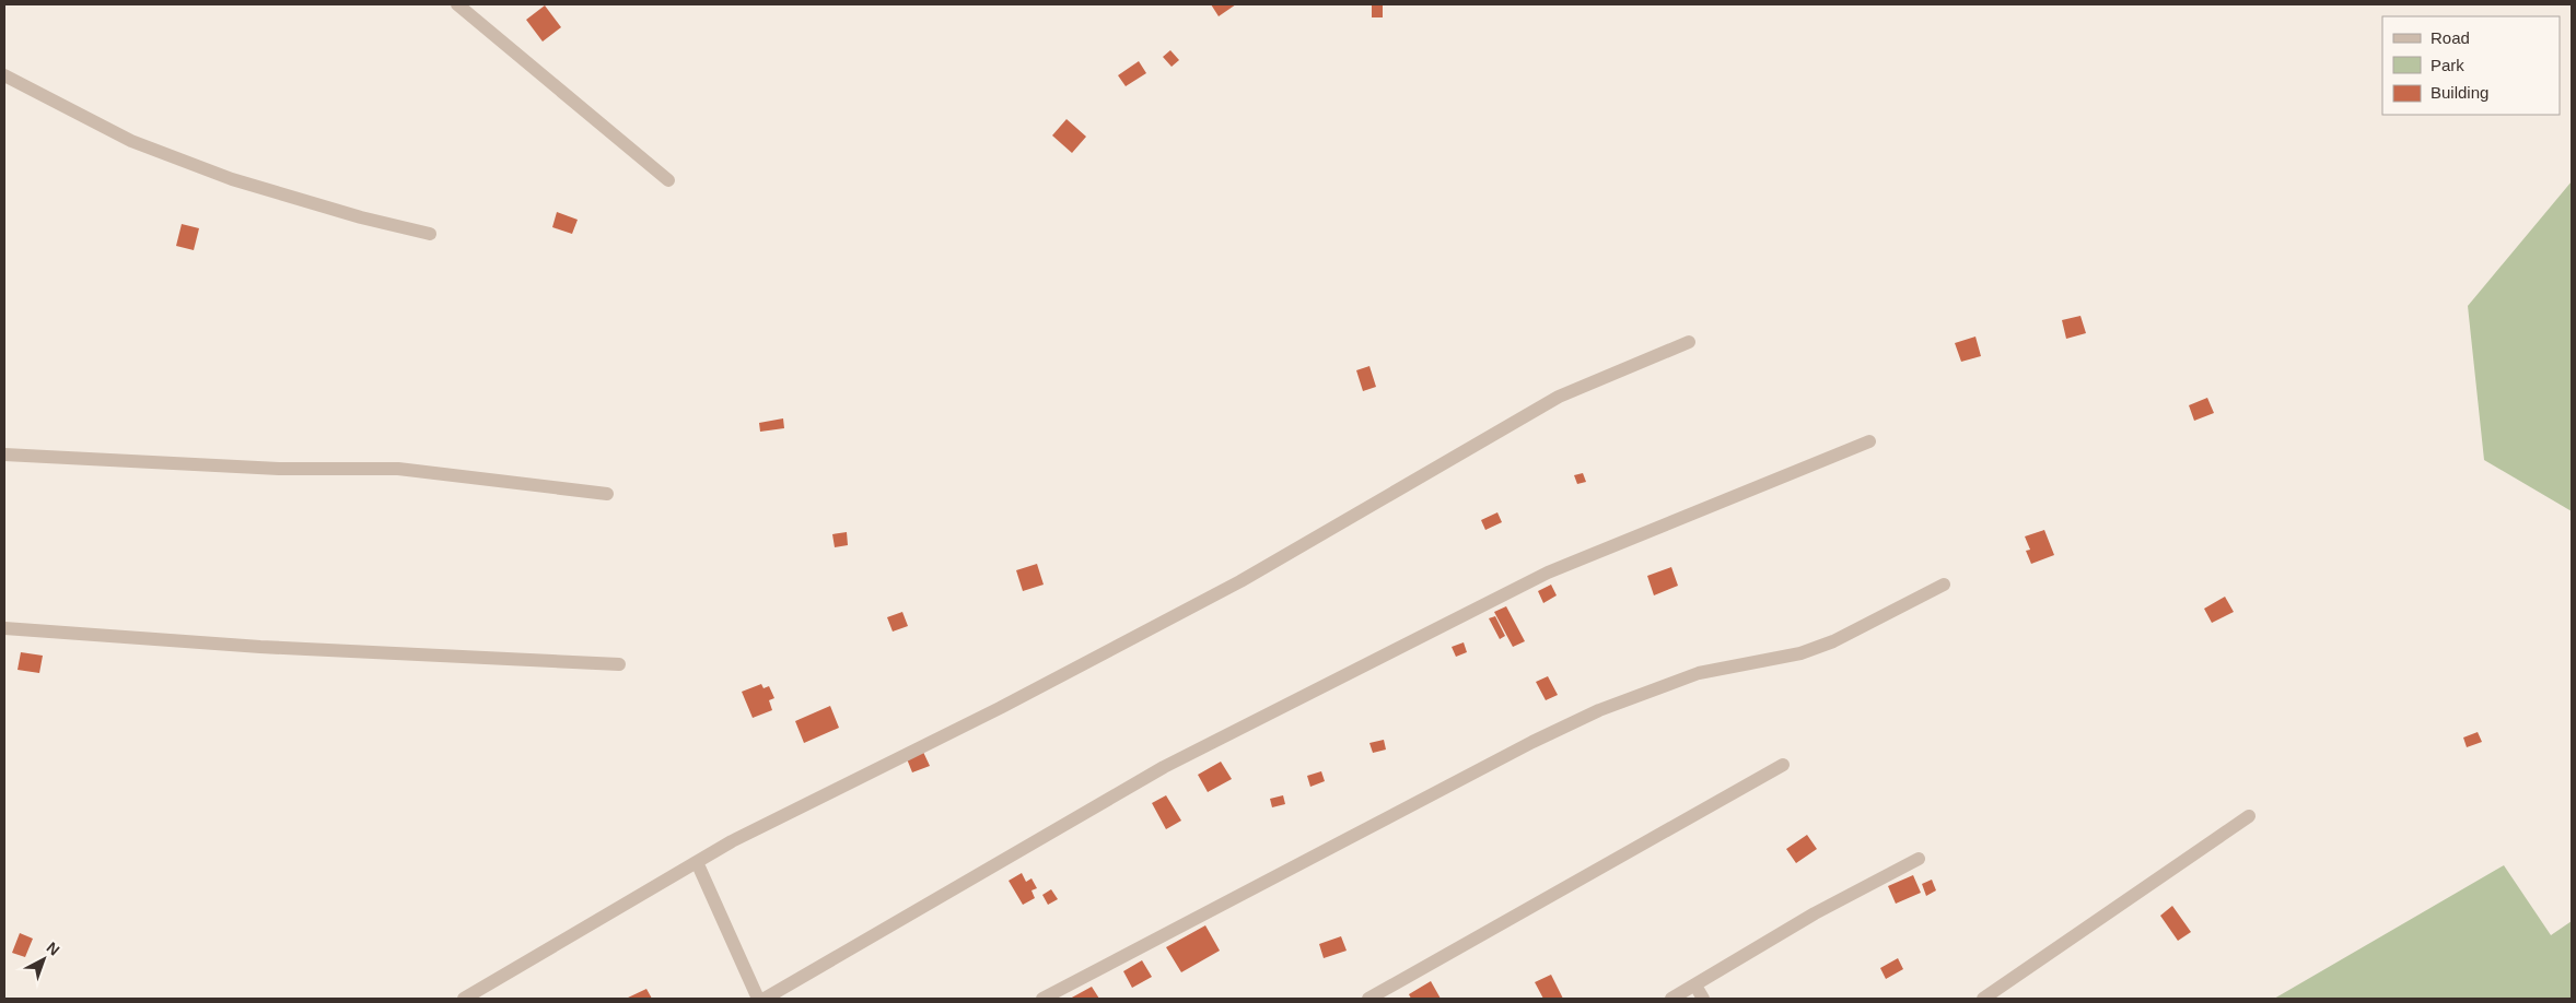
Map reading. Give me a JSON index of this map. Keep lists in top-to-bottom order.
{
  "legend": ["Road", "Park", "Building"],
  "north": "top right"
}
